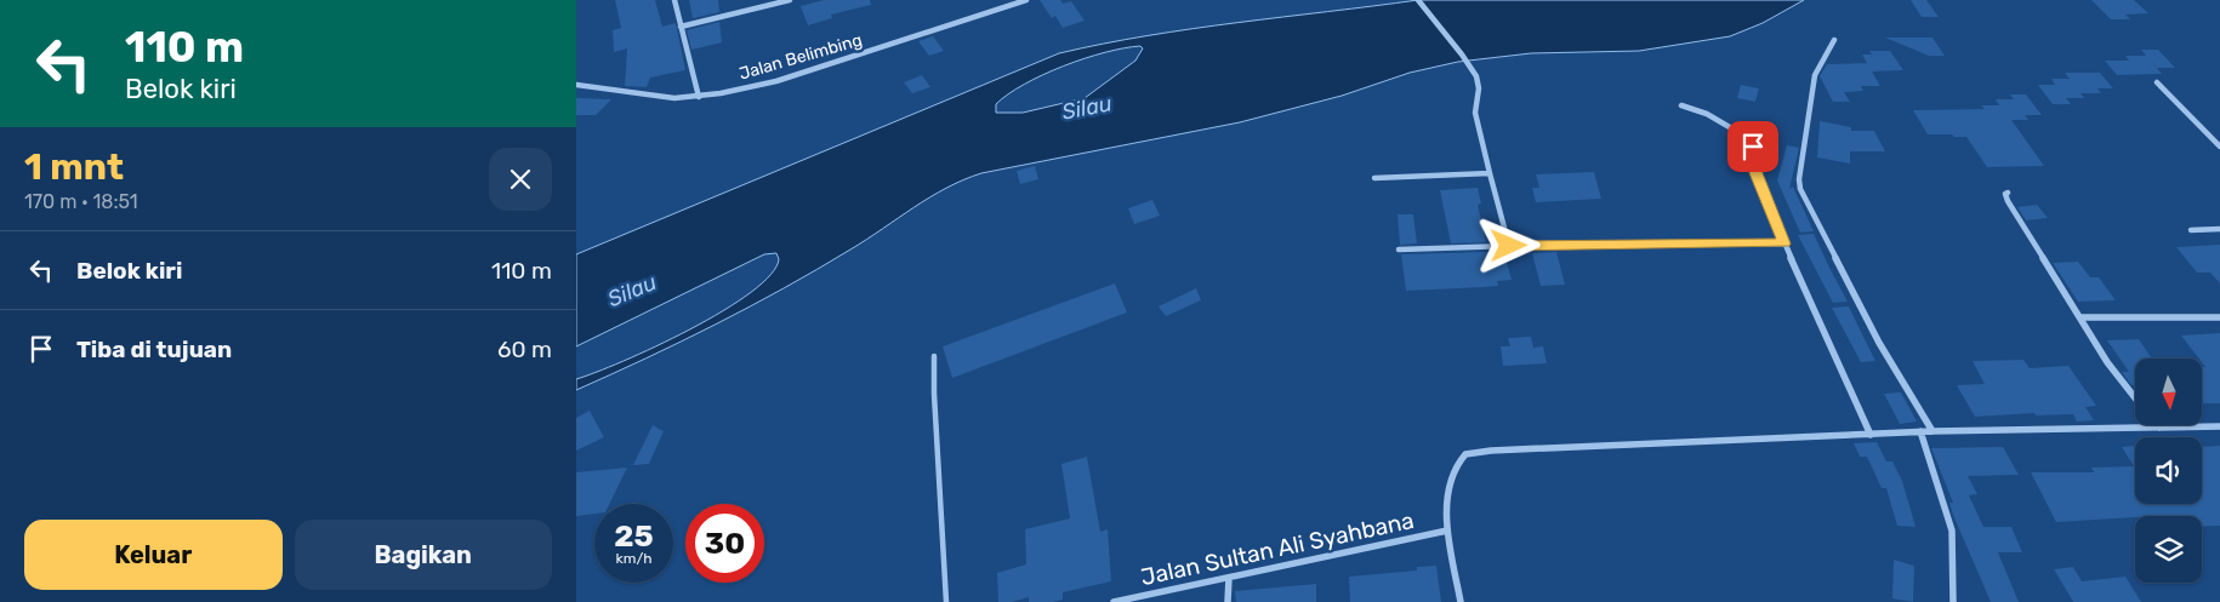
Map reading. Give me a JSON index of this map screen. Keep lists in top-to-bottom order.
{
  "streets": {
    "street": ["Jalan Belimbing", "Jalan Sultan Ali Syahbana"]
  },
  "water": ["Silau"],
  "north": "bottom",
  "page": {
    "turn": ["110 m", "Belok kiri"],
    "heading": ["1 mnt", "170 m · 18:51"],
    "list": [
      {
        "name": "Belok kiri",
        "value": "110 m"
      },
      {
        "name": "Tiba di tujuan",
        "value": "60 m"
      }
    ],
    "speed": "25 km/h",
    "limit": "30",
    "buttons": ["Keluar", "Bagikan"]
  }
}
